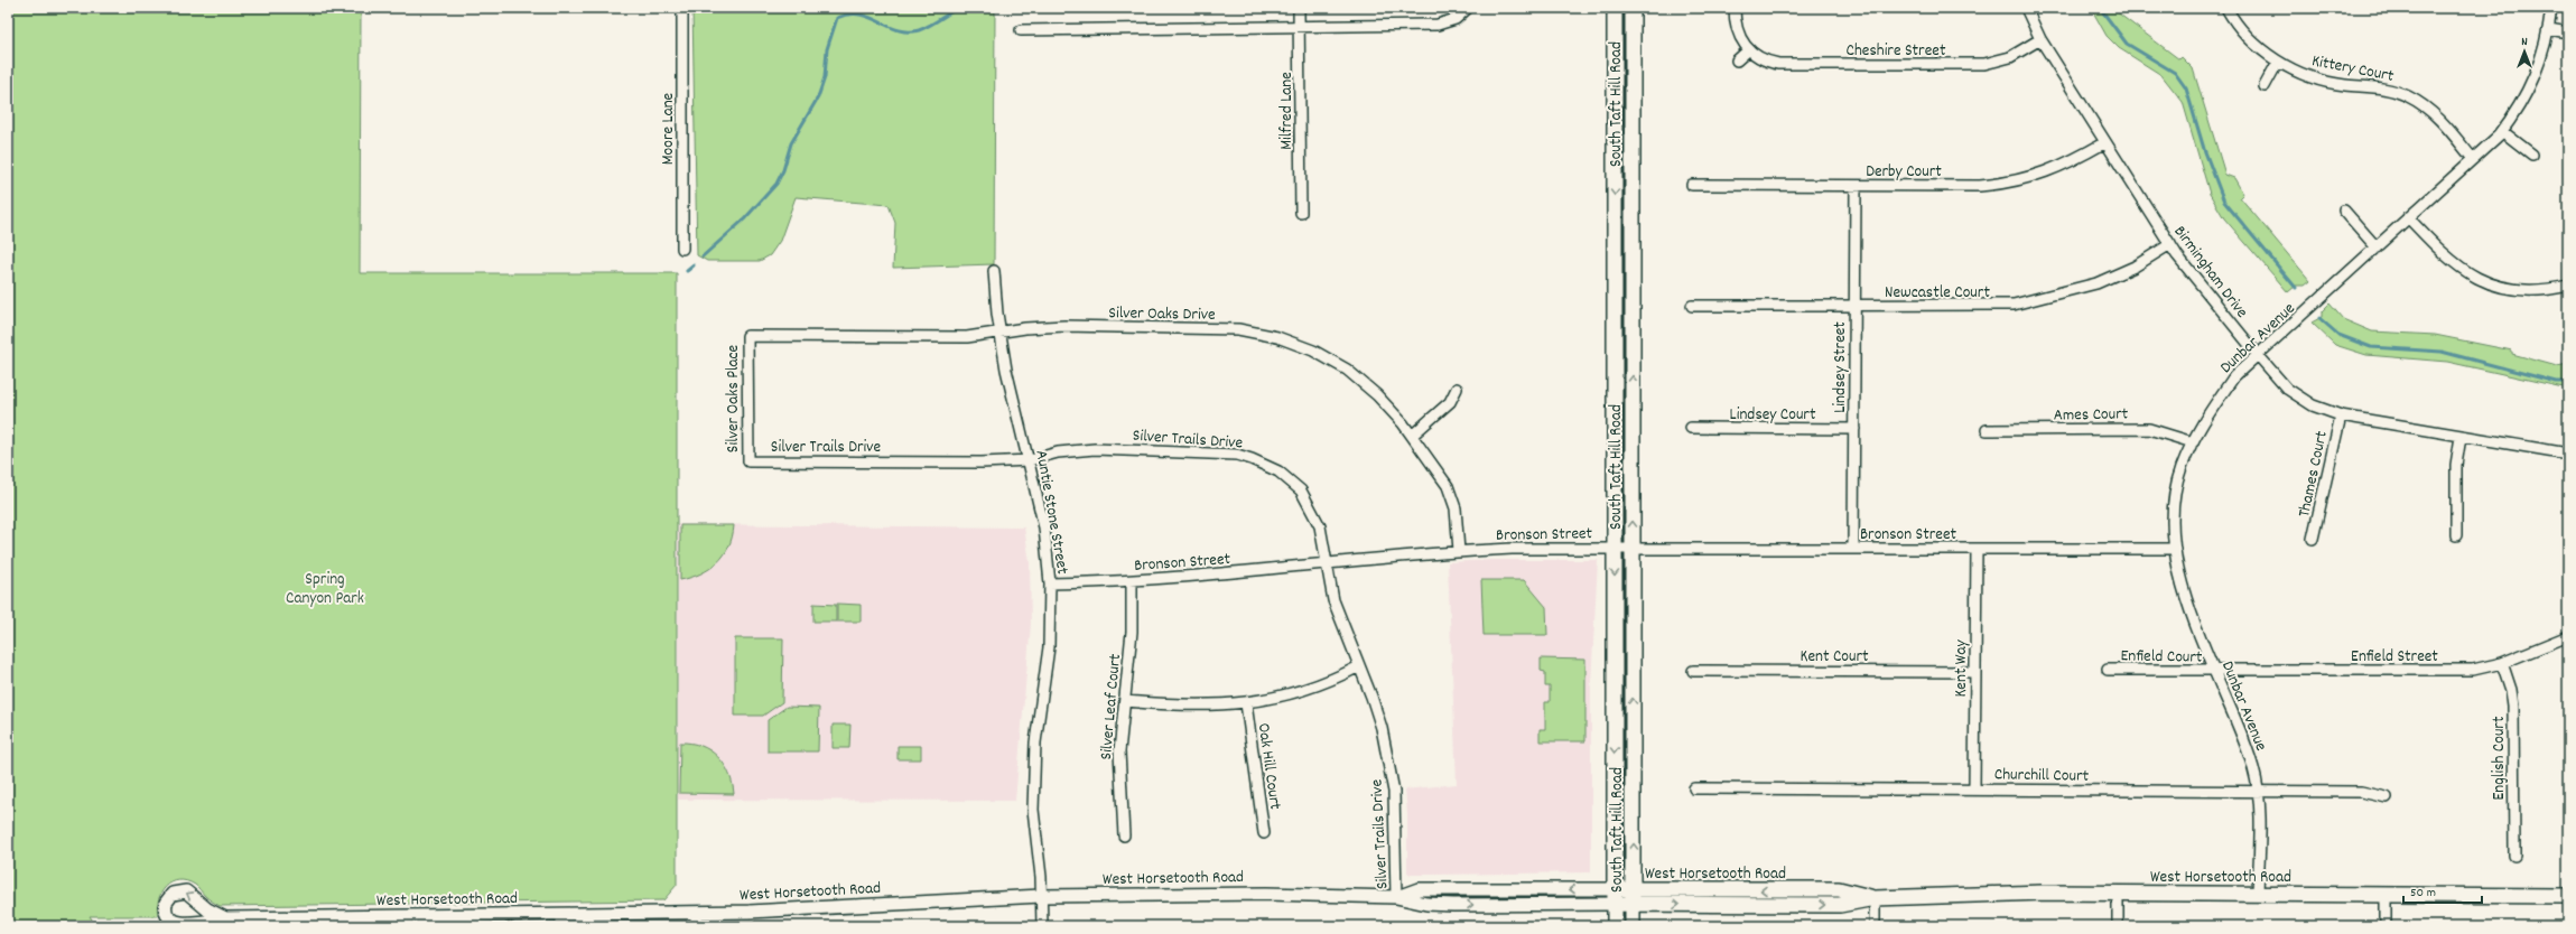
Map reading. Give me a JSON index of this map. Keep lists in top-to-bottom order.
{
  "streets": {
    "main road": ["South Taft Hill Road", "West Horsetooth Road"],
    "street": [
      "Cheshire Street",
      "Kittery Court",
      "Milfred Lane",
      "Moore Lane",
      "Derby Court",
      "Birmingham Drive",
      "Newcastle Court",
      "Silver Oaks Drive",
      "Dunbar Avenue",
      "Lindsey Street",
      "Silver Oaks Place",
      "Lindsey Court",
      "Ames Court",
      "Silver Trails Drive",
      "Thames Court",
      "Auntie Stone Street",
      "Bronson Street",
      "Kent Court",
      "Enfield Court",
      "Enfield Street",
      "Kent Way",
      "Silver Leaf Court",
      "English Court",
      "Oak Hill Court",
      "Churchill Court"
    ]
  },
  "crossings": [
    ["Cheshire Street", "Birmingham Drive"],
    ["Kittery Court", "Dunbar Avenue"],
    ["South Taft Hill Road", "Bronson Street"],
    ["South Taft Hill Road", "West Horsetooth Road"],
    ["Derby Court", "Birmingham Drive"],
    ["Derby Court", "Lindsey Street"],
    ["Birmingham Drive", "Newcastle Court"],
    ["Birmingham Drive", "Dunbar Avenue"],
    ["Birmingham Drive", "Thames Court"],
    ["Newcastle Court", "Lindsey Street"],
    ["Silver Oaks Drive", "Silver Oaks Place"],
    ["Silver Oaks Drive", "Auntie Stone Street"],
    ["Silver Oaks Drive", "Bronson Street"],
    ["Dunbar Avenue", "Ames Court"],
    ["Dunbar Avenue", "Bronson Street"],
    ["Dunbar Avenue", "Enfield Court"],
    ["Dunbar Avenue", "Enfield Street"],
    ["Dunbar Avenue", "Churchill Court"],
    ["Dunbar Avenue", "West Horsetooth Road"],
    ["Lindsey Street", "Lindsey Court"],
    ["Lindsey Street", "Bronson Street"],
    ["Silver Oaks Place", "Silver Trails Drive"],
    ["Silver Trails Drive", "Auntie Stone Street"],
    ["Silver Trails Drive", "Bronson Street"],
    ["Silver Trails Drive", "West Horsetooth Road"],
    ["Auntie Stone Street", "Bronson Street"],
    ["Auntie Stone Street", "West Horsetooth Road"],
    ["Bronson Street", "Kent Way"],
    ["Bronson Street", "Silver Leaf Court"],
    ["Kent Court", "Kent Way"],
    ["Enfield Court", "Enfield Street"],
    ["Enfield Street", "English Court"],
    ["Kent Way", "Churchill Court"]
  ],
  "parks": ["Spring Canyon Park"],
  "scale_bar": "50 m",
  "north": "top"
}
